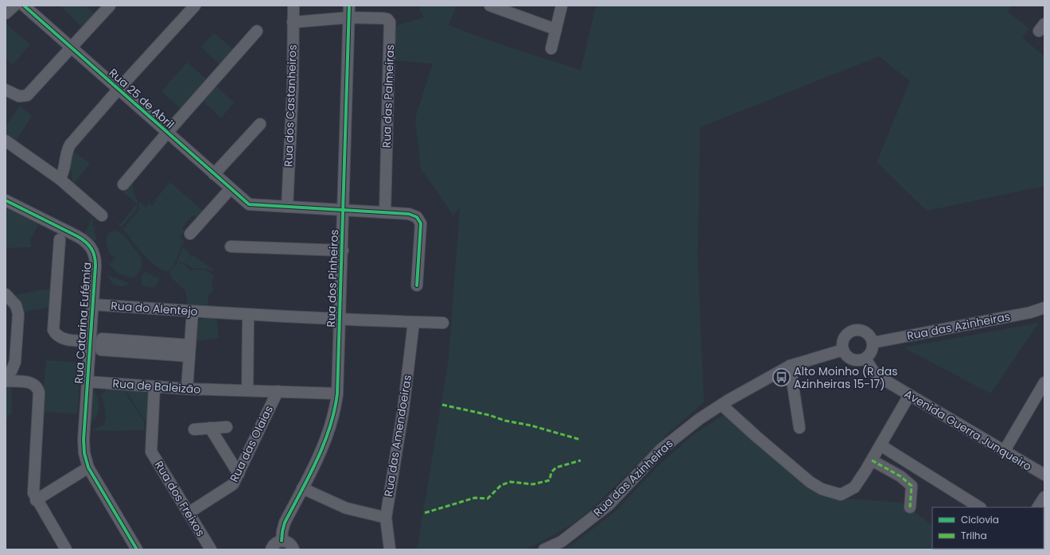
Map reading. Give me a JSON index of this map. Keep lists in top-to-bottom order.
{
  "streets": {
    "street": [
      "Rua das Palmeiras",
      "Rua 25 de Abril",
      "Rua dos Castanheiros",
      "Rua dos Pinheiros",
      "Rua do Alentejo",
      "Rua Catarina Eufémia",
      "Rua das Azinheiras",
      "Rua de Baleizão",
      "Avenida Guerra Junqueiro",
      "Rua das Amendoeiras",
      "Rua das Olaias",
      "Rua dos Freixos"
    ]
  },
  "crossings": [
    ["Rua das Palmeiras", "Rua dos Pinheiros"],
    ["Rua 25 de Abril", "Rua dos Castanheiros"],
    ["Rua dos Pinheiros", "Rua do Alentejo"],
    ["Rua dos Pinheiros", "Rua de Baleizão"],
    ["Rua do Alentejo", "Rua Catarina Eufémia"],
    ["Rua do Alentejo", "Rua das Amendoeiras"],
    ["Rua Catarina Eufémia", "Rua de Baleizão"],
    ["Rua das Azinheiras", "Avenida Guerra Junqueiro"],
    ["Rua de Baleizão", "Rua das Olaias"],
    ["Rua de Baleizão", "Rua dos Freixos"],
    ["Rua das Olaias", "Rua dos Freixos"]
  ],
  "places": {
    "bus stop": ["Alto Moinho (R das Azinheiras 15-17)"]
  },
  "legend": ["Ciclovia", "Trilha"]
}
